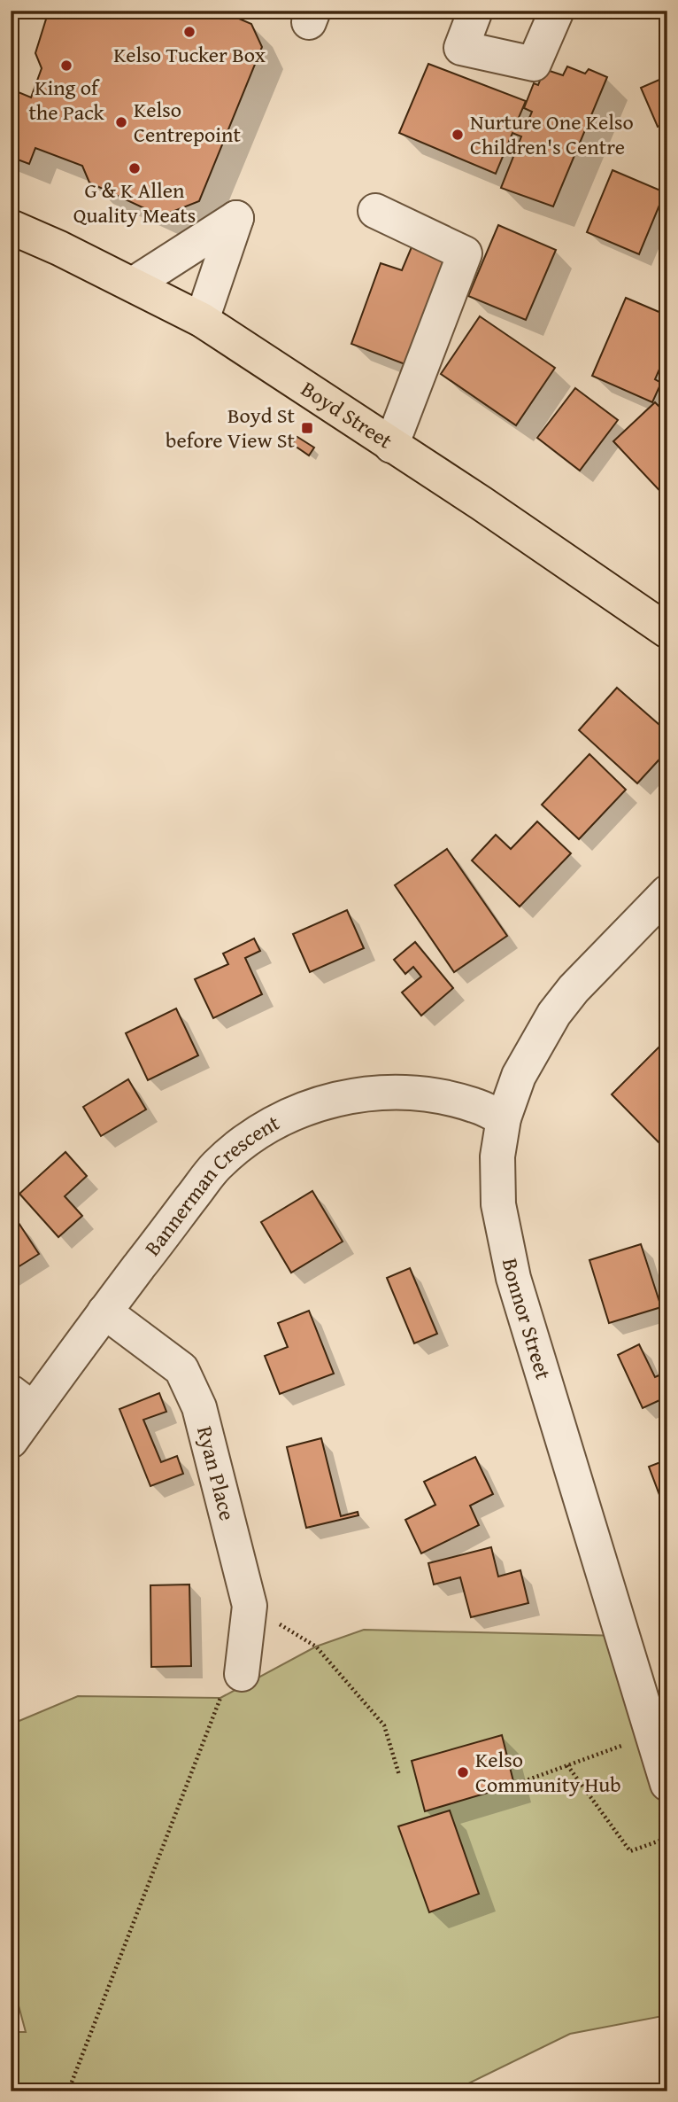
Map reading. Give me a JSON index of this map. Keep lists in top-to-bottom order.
{
  "streets": {
    "main road": ["Boyd Street"],
    "street": ["Bannerman Crescent", "Bonnor Street", "Ryan Place"]
  },
  "crossings": [
    ["Bannerman Crescent", "Bonnor Street"],
    ["Bannerman Crescent", "Ryan Place"]
  ],
  "places": {
    "other": [
      "Kelso Tucker Box",
      "King of the Pack",
      "Kelso Centrepoint",
      "Nurture One Kelso Children's Centre",
      "G & K Allen Quality Meats",
      "Kelso Community Hub"
    ],
    "transit": ["Boyd St before View St"]
  }
}
